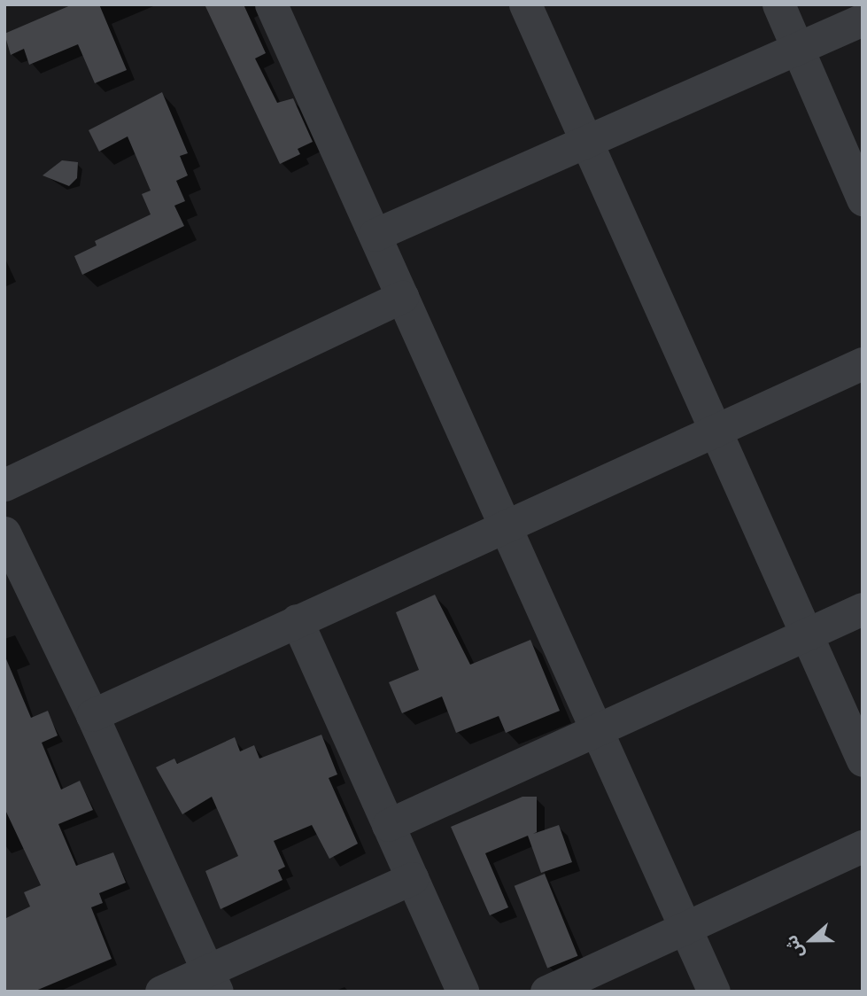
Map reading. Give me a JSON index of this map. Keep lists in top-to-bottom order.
{
  "north": "left"
}
